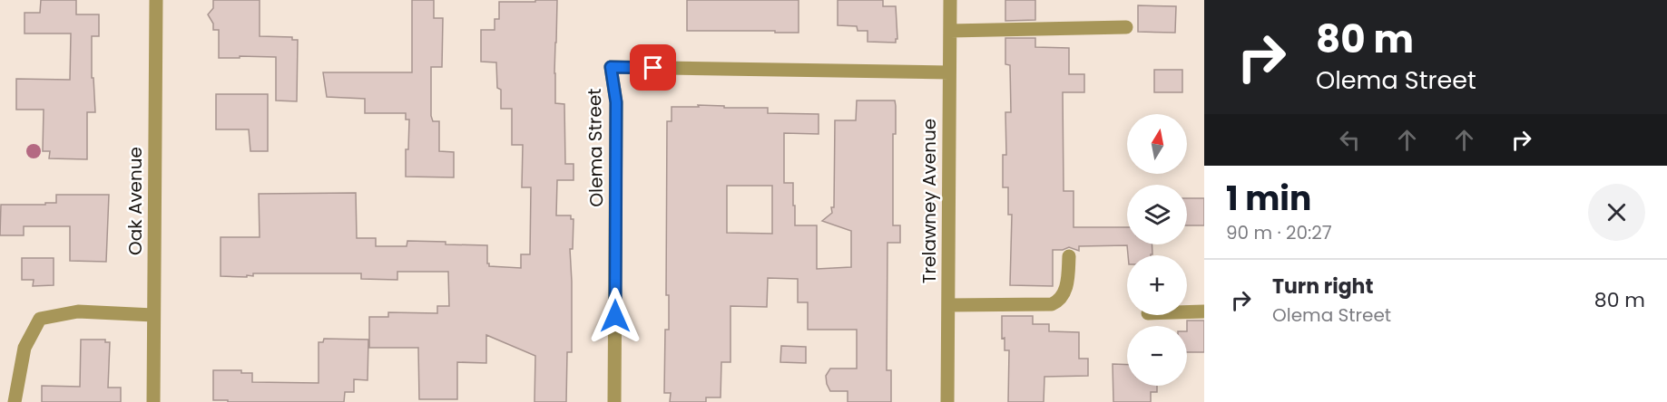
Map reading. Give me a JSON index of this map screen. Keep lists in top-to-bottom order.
{
  "streets": {
    "street": ["Olema Street", "Oak Avenue", "Trelawney Avenue"]
  },
  "crossings": [
    ["Olema Street", "Trelawney Avenue"]
  ],
  "north": "top",
  "page": {
    "turn": ["80 m", "Olema Street"],
    "map_buttons": ["+", "−"],
    "heading": ["1 min", "90 m · 20:27"],
    "list": [
      {
        "name": "Turn right",
        "note": "Olema Street",
        "value": "80 m"
      }
    ]
  }
}
